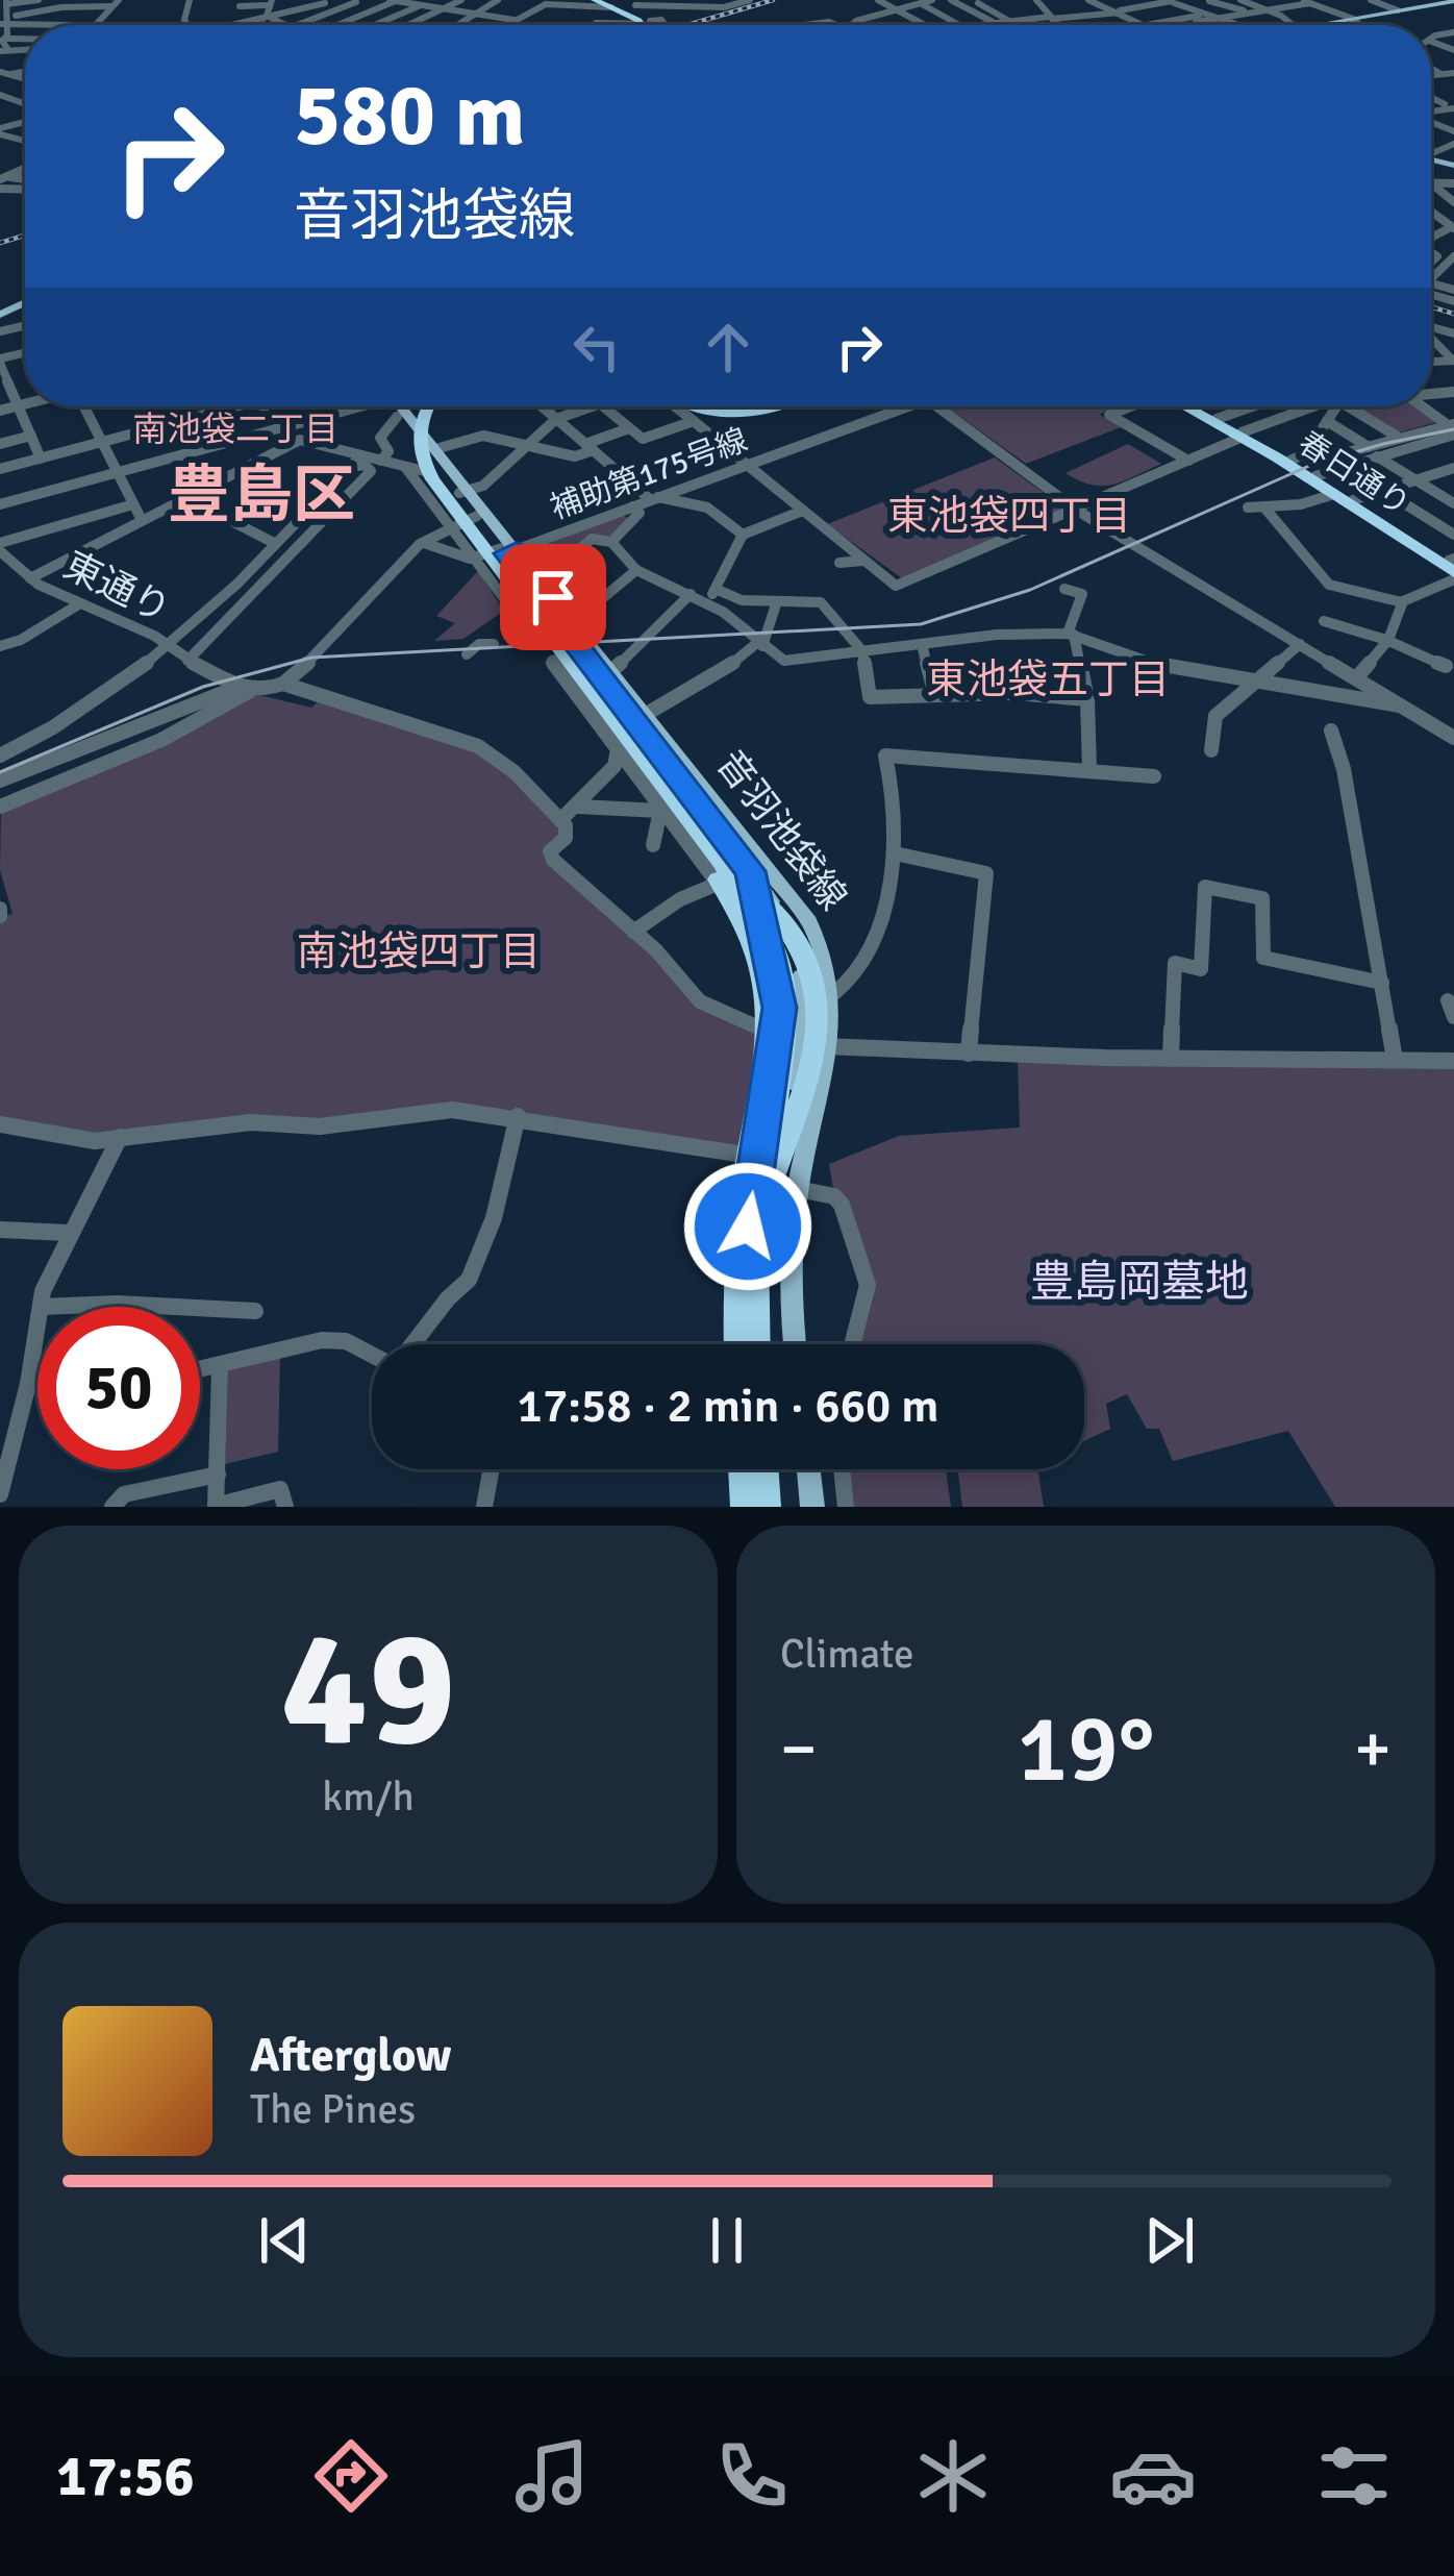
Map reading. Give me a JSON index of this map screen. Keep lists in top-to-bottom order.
{
  "streets": {
    "highway": ["春日通り"],
    "main road": ["音羽池袋線"],
    "street": ["補助第175号線", "東通り"]
  },
  "crossings": [
    ["補助第175号線", "音羽池袋線"]
  ],
  "districts": [
    "南池袋二丁目",
    "豊島区",
    "東池袋四丁目",
    "東池袋五丁目",
    "南池袋四丁目"
  ],
  "parks": ["豊島岡墓地"],
  "page": {
    "turn": ["580 m", "音羽池袋線"],
    "limit": "50",
    "trip": "17:58 · 2 min · 660 m",
    "tile": [
      ["49", "km/h"],
      "Climate"
    ],
    "heat": ["−", "19°", "+"],
    "song": ["Afterglow", "The Pines"],
    "tabs": "17:56"
  }
}
